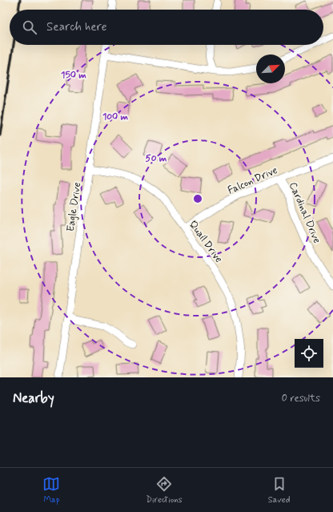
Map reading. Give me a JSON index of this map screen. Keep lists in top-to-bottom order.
{
  "streets": {
    "street": [
      "Falcon Drive",
      "Eagle Drive",
      "Cardinal Drive",
      "Quail Drive"
    ]
  },
  "crossings": [
    ["Falcon Drive", "Cardinal Drive"],
    ["Falcon Drive", "Quail Drive"],
    ["Eagle Drive", "Quail Drive"]
  ],
  "north": "top right",
  "page": {
    "search": "Search here",
    "heading": ["Nearby", "0 results"],
    "nav": ["Map", "Directions", "Saved"]
  },
  "rings": ["150 m", "100 m", "50 m"]
}
